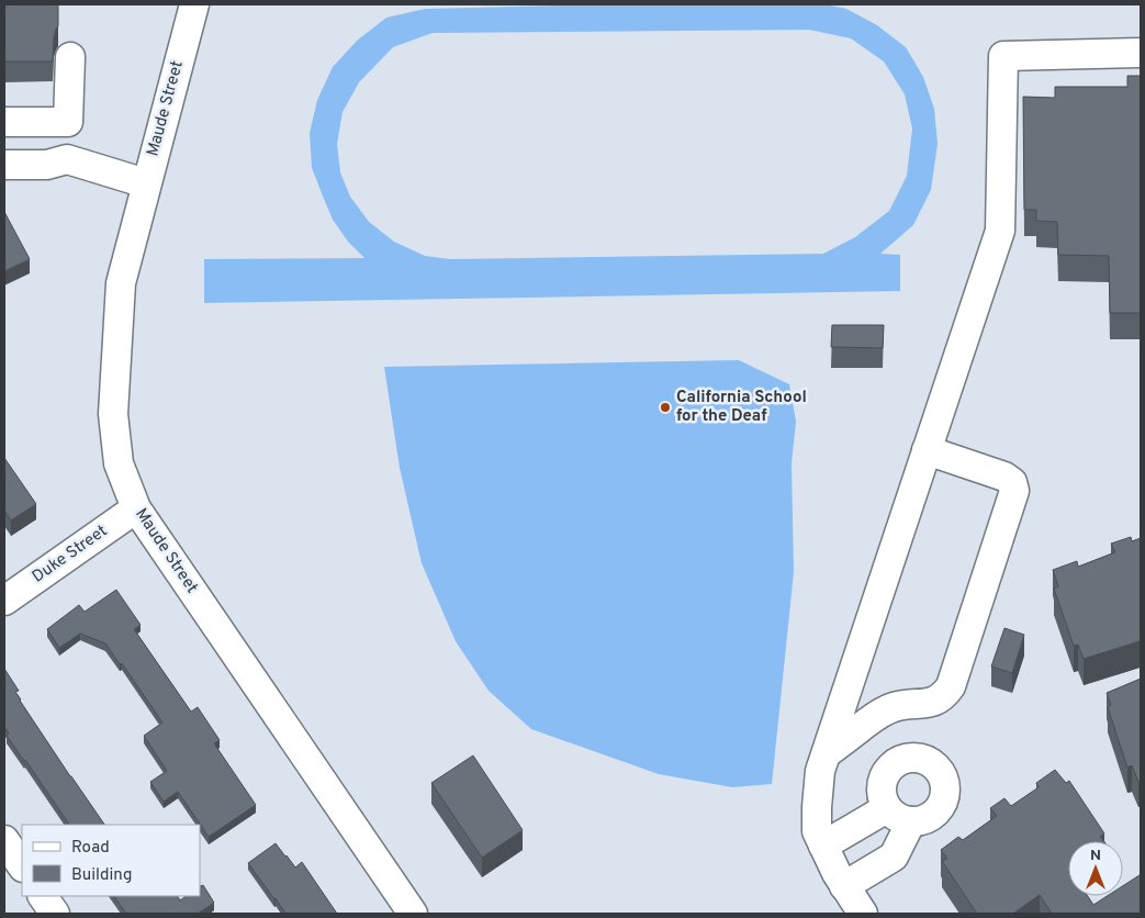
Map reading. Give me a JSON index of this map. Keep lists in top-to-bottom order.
{
  "streets": {
    "street": ["Maude Street", "Duke Street"]
  },
  "crossings": [
    ["Maude Street", "Duke Street"]
  ],
  "places": ["California School for the Deaf"],
  "legend": ["Road", "Building"],
  "north": "top"
}
